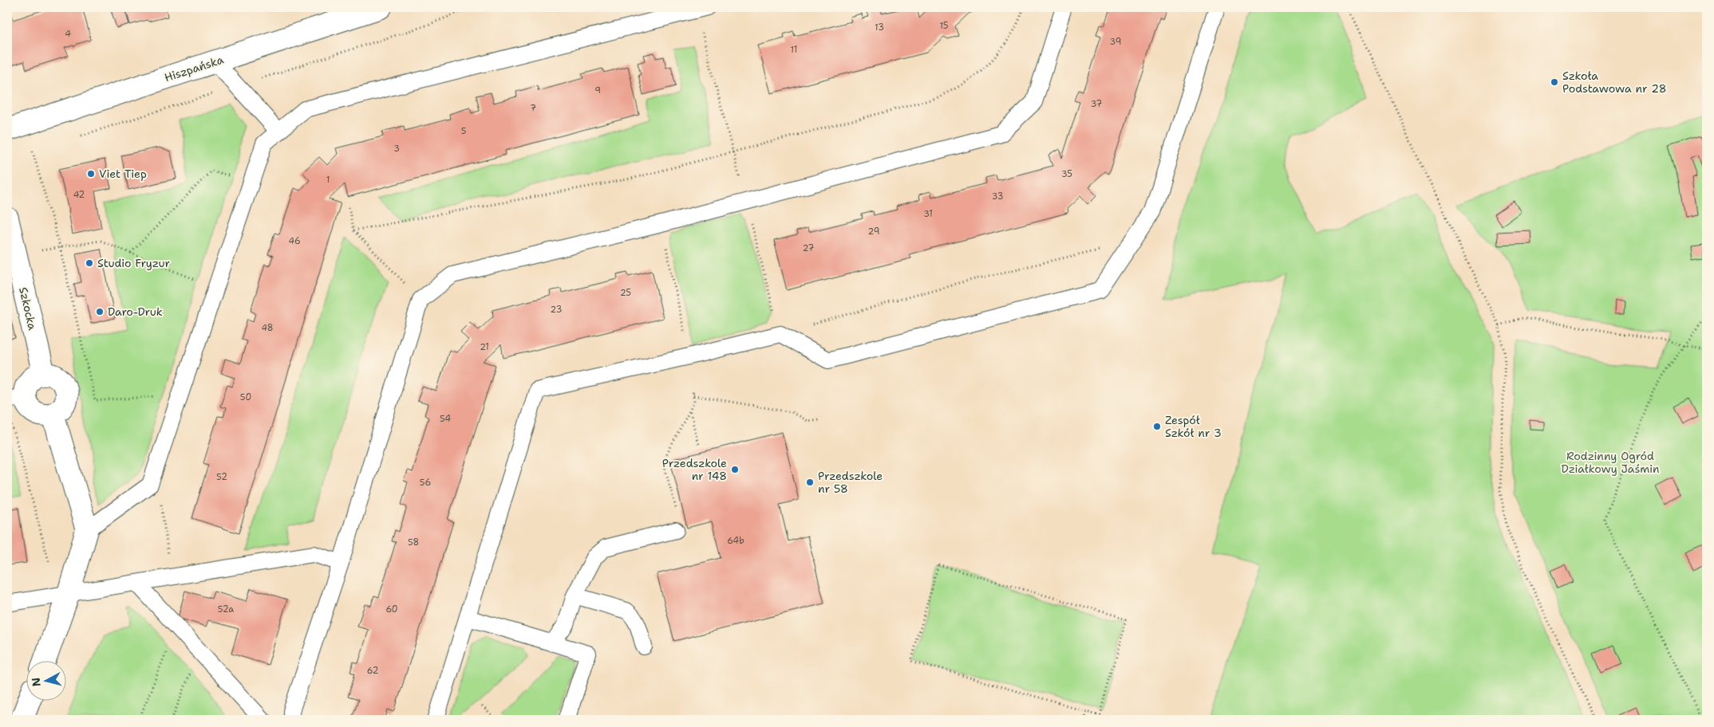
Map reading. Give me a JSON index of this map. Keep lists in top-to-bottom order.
{
  "streets": {
    "street": ["Hiszpańska", "Szkocka"]
  },
  "parks": ["Rodzinny Ogród Działkowy Jaśmin"],
  "places": [
    "Szkoła Podstawowa nr 28",
    "Viet Tiep",
    "Studio Fryzur",
    "Daro-Druk",
    "Zespół Szkół nr 3",
    "Przedszkole nr 148",
    "Przedszkole nr 58"
  ],
  "house_numbers": [
    "15",
    "13",
    "4",
    "39",
    "11",
    "9",
    "37",
    "7",
    "5",
    "3",
    "35",
    "1",
    "42",
    "33",
    "31",
    "29",
    "46",
    "27",
    "25",
    "23",
    "48",
    "21",
    "50",
    "54",
    "52",
    "56",
    "64b",
    "58",
    "52a",
    "60",
    "62"
  ],
  "north": "left"
}
